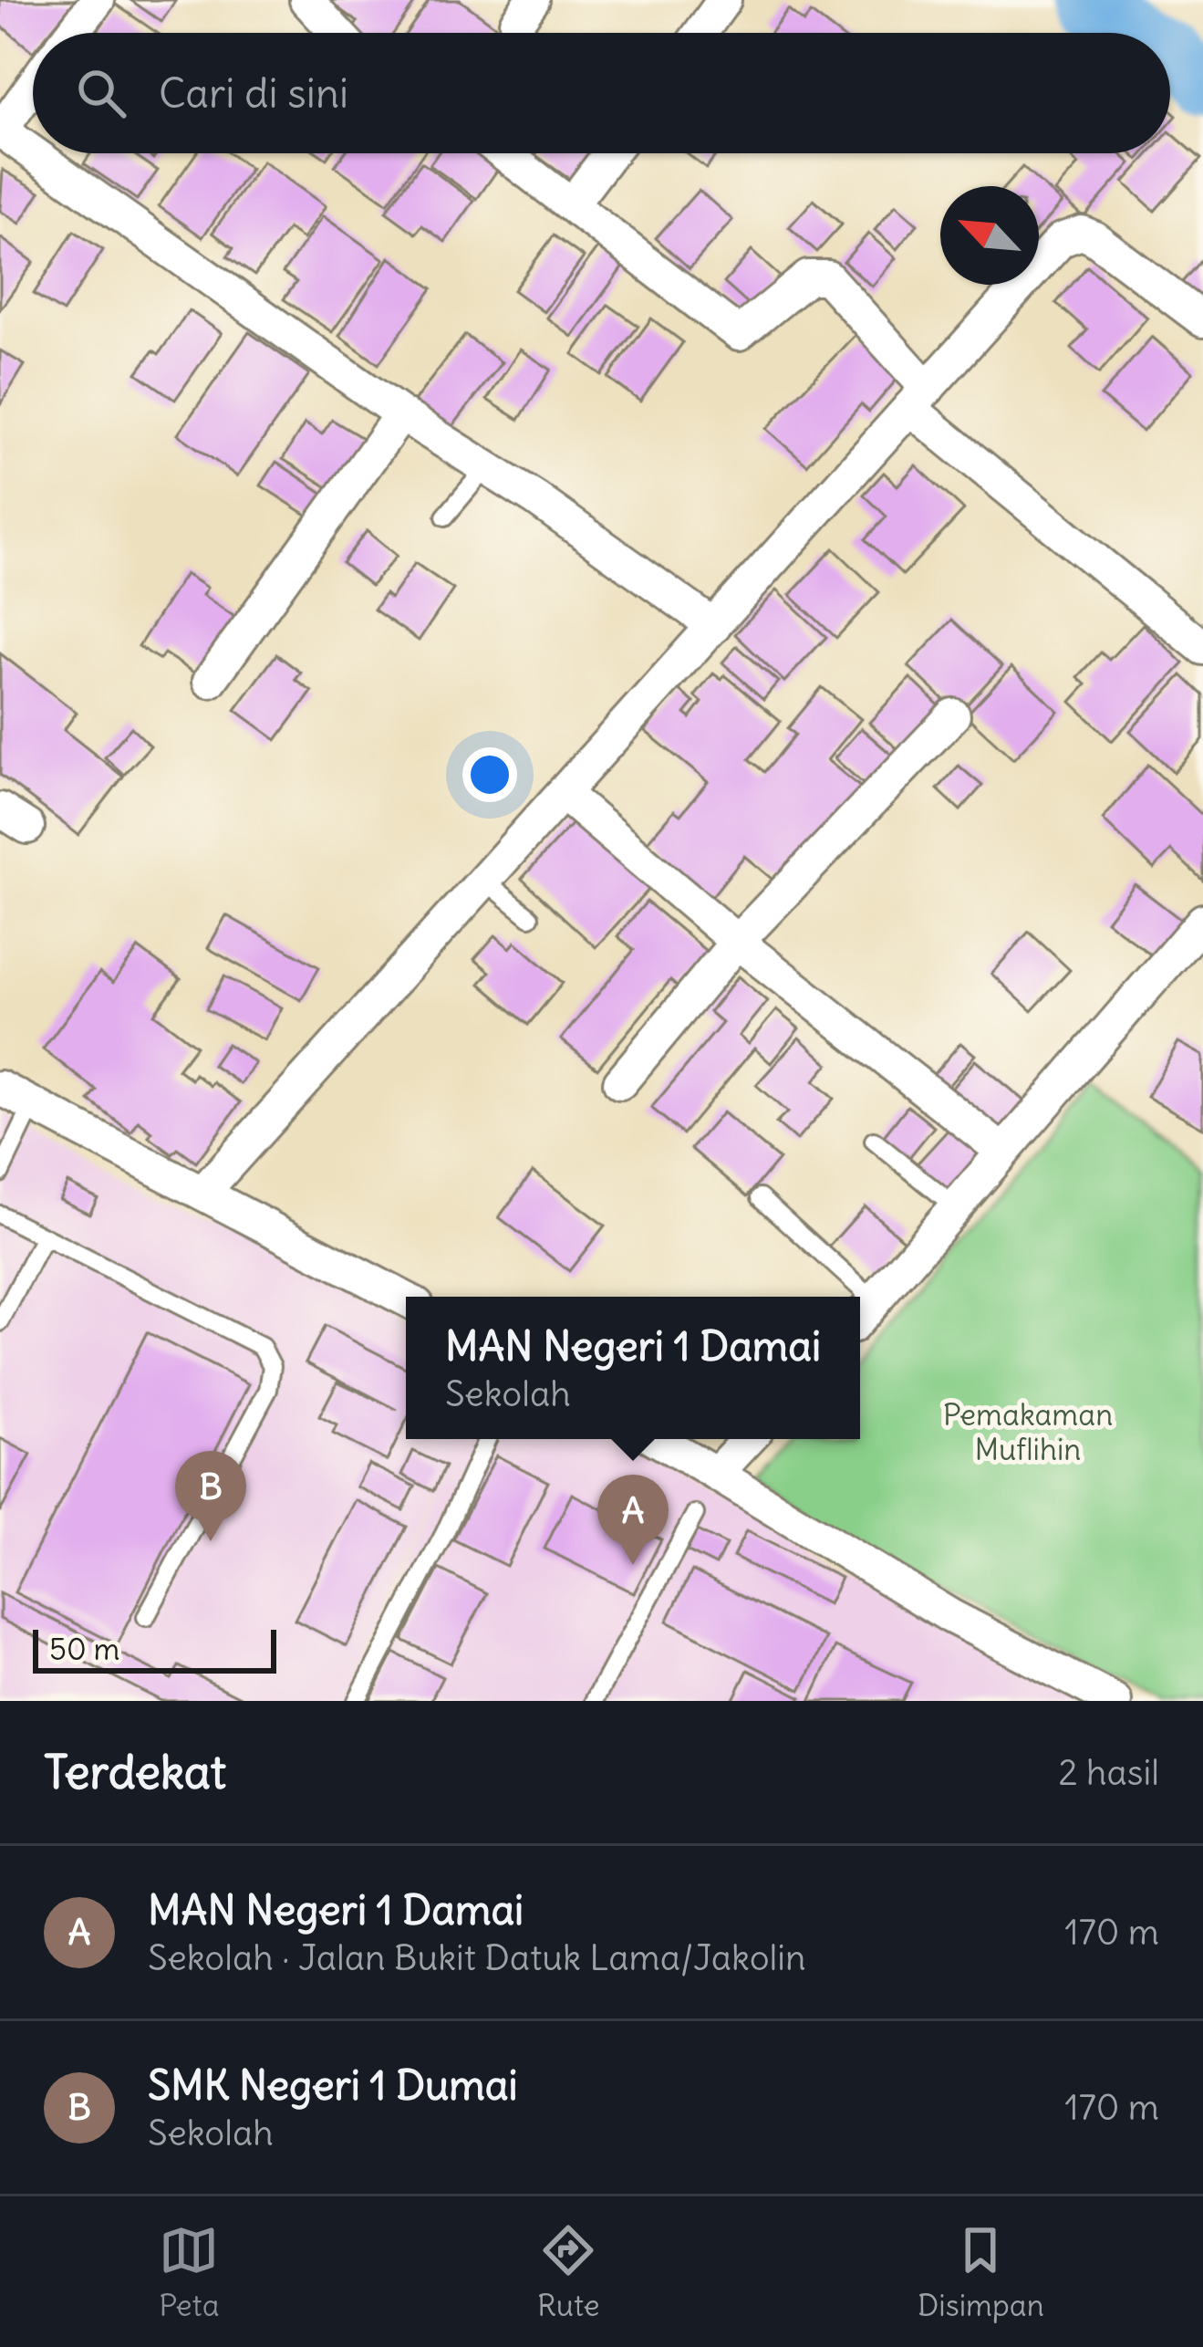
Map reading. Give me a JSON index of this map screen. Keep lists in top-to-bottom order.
{
  "parks": ["Pemakaman Muflihin"],
  "scale_bar": "50 m",
  "north": "top left",
  "page": {
    "search": "Cari di sini",
    "popup": ["MAN Negeri 1 Damai", "Sekolah"],
    "pins": ["B", "A"],
    "scale": "50 m",
    "heading": ["Terdekat", "2 hasil"],
    "list": [
      {
        "mark": "A",
        "name": "MAN Negeri 1 Damai",
        "note": "Sekolah · Jalan Bukit Datuk Lama/Jakolin",
        "value": "170 m"
      },
      {
        "mark": "B",
        "name": "SMK Negeri 1 Dumai",
        "note": "Sekolah",
        "value": "170 m"
      }
    ],
    "nav": ["Peta", "Rute", "Disimpan"]
  }
}
